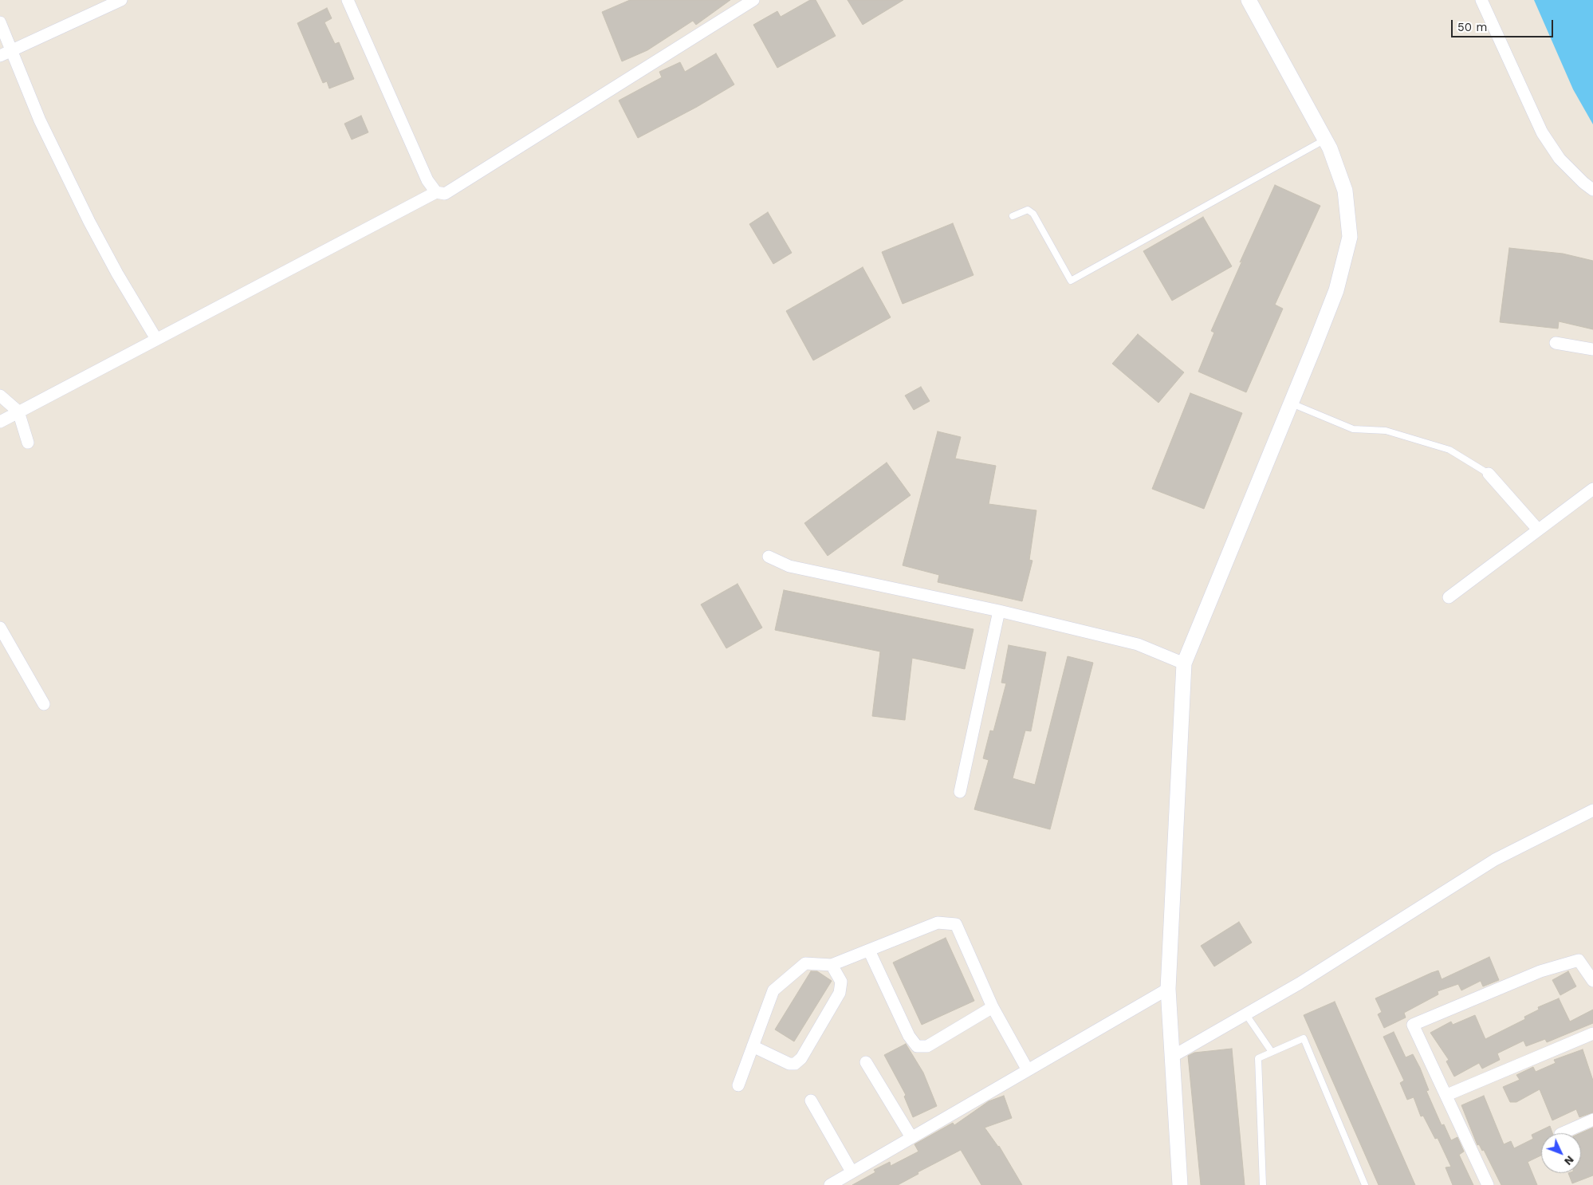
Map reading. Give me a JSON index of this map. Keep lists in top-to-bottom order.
{
  "scale_bar": "50 m",
  "north": "bottom right"
}
